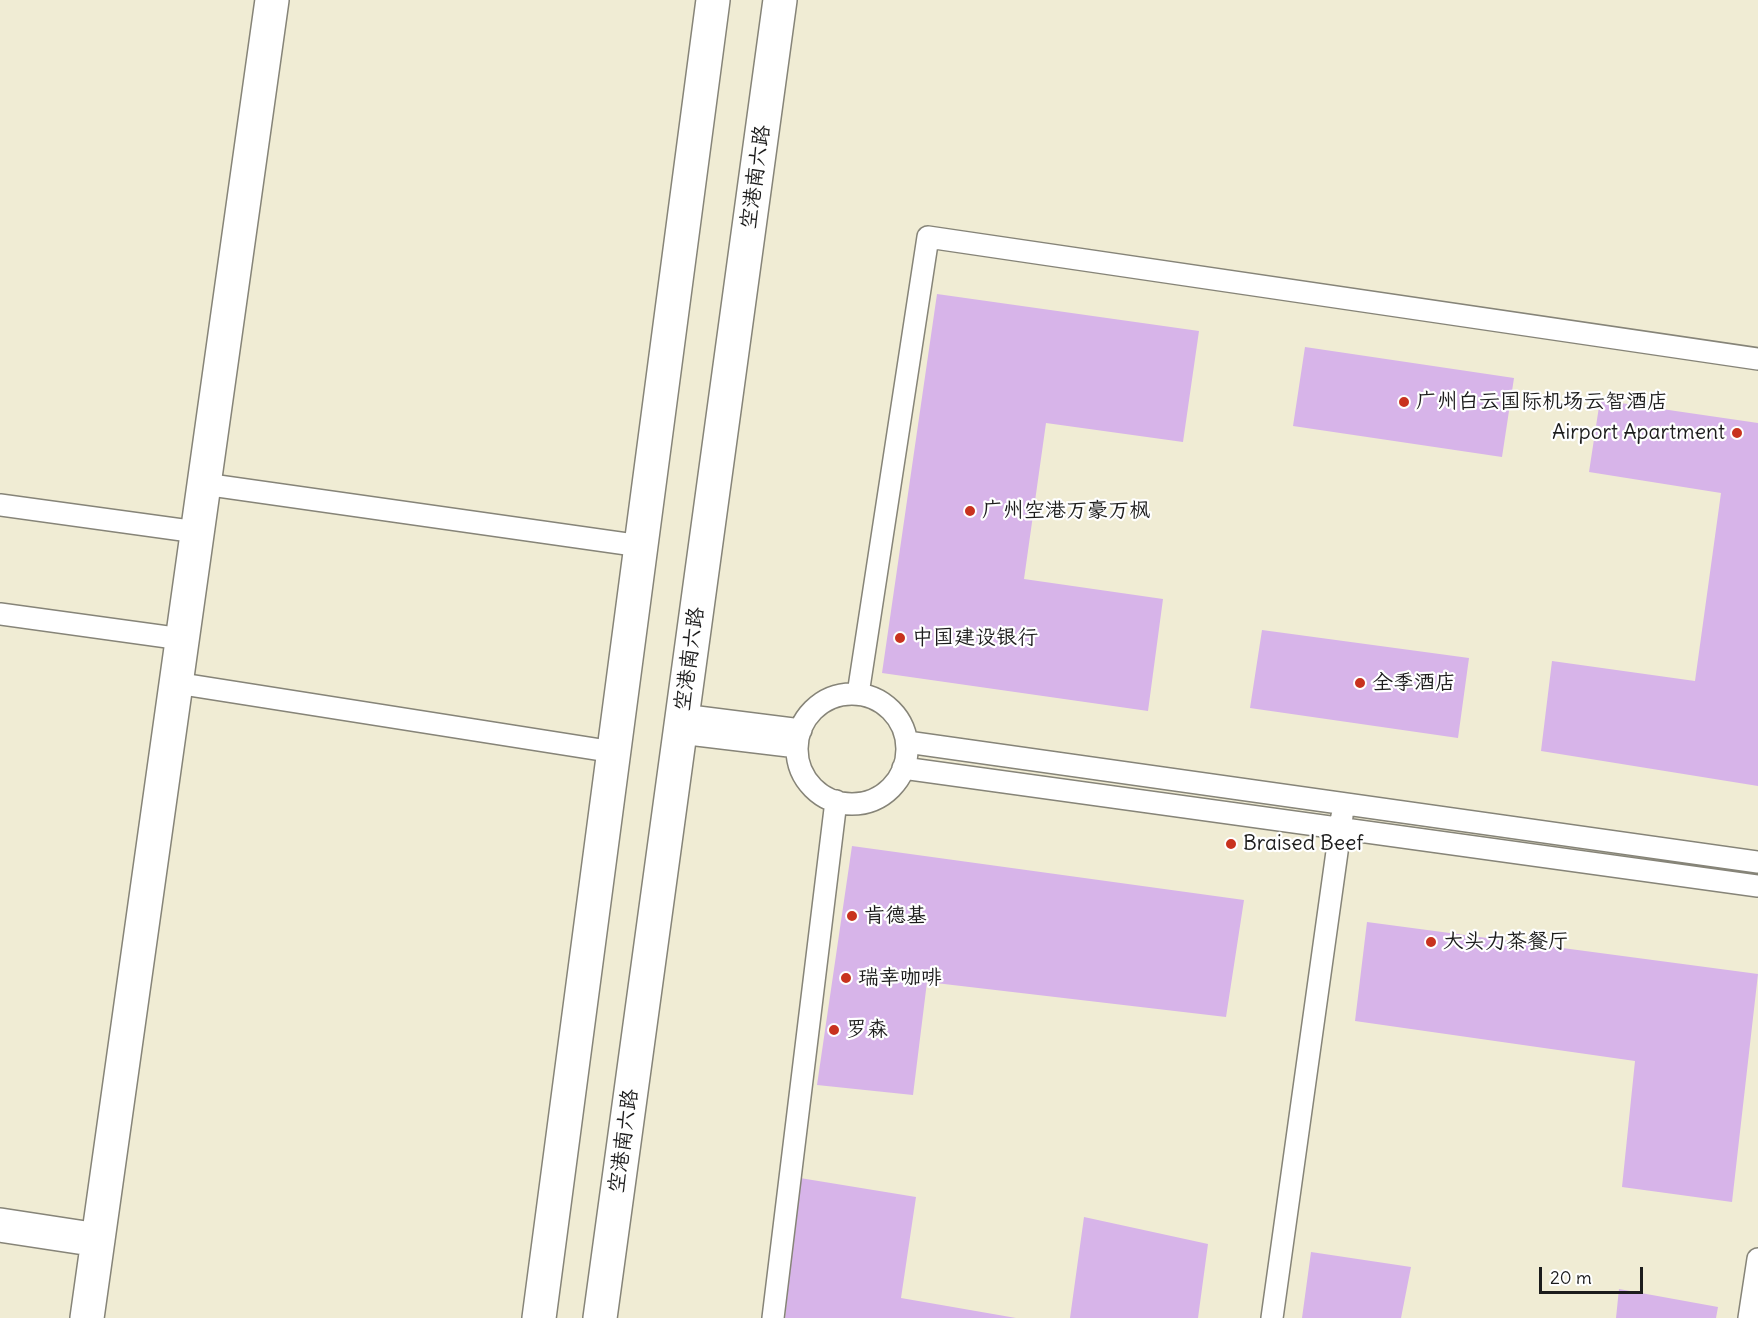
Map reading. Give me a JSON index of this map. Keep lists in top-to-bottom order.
{
  "streets": {
    "street": ["空港南六路"]
  },
  "places": [
    "广州白云国际机场云智酒店",
    "Airport Apartment",
    "广州空港万豪万枫",
    "中国建设银行",
    "全季酒店",
    "Braised Beef",
    "肯德基",
    "大头力茶餐厅",
    "瑞幸咖啡",
    "罗森"
  ],
  "scale_bar": "20 m"
}
